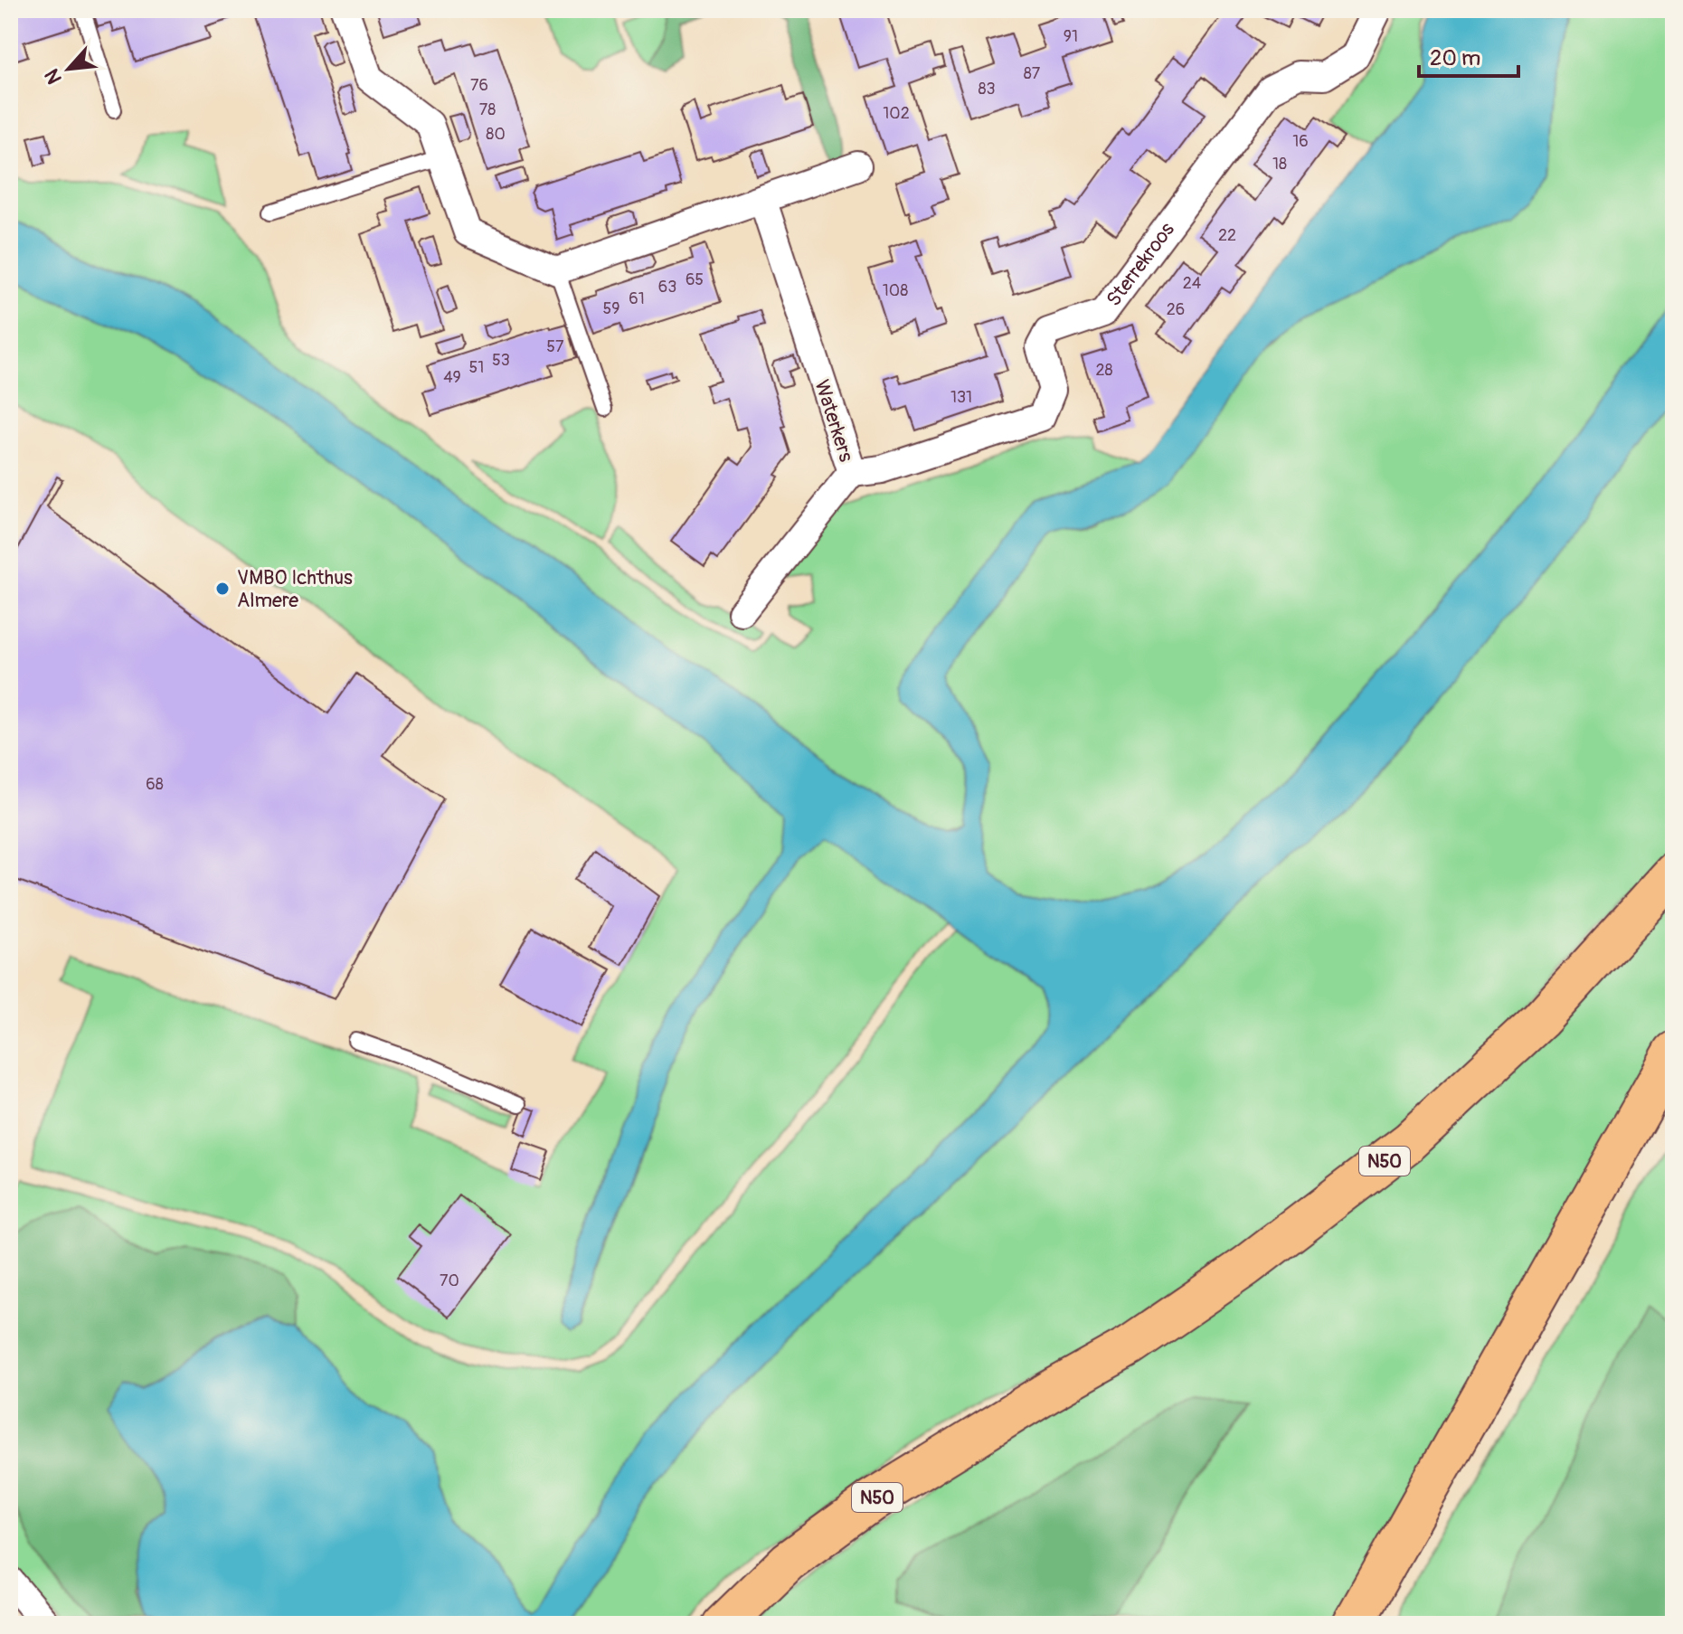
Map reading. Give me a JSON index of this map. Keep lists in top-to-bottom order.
{
  "streets": {
    "highway": ["N50"],
    "street": ["Sterrekroos", "Waterkers"]
  },
  "crossings": [
    ["Sterrekroos", "Waterkers"]
  ],
  "places": ["VMBO Ichthus Almere"],
  "house_numbers": [
    "91",
    "87",
    "76",
    "83",
    "78",
    "102",
    "80",
    "16",
    "18",
    "22",
    "65",
    "24",
    "63",
    "108",
    "61",
    "59",
    "26",
    "57",
    "53",
    "51",
    "28",
    "49",
    "131",
    "68",
    "70"
  ],
  "scale_bar": "20 m",
  "north": "bottom left"
}
